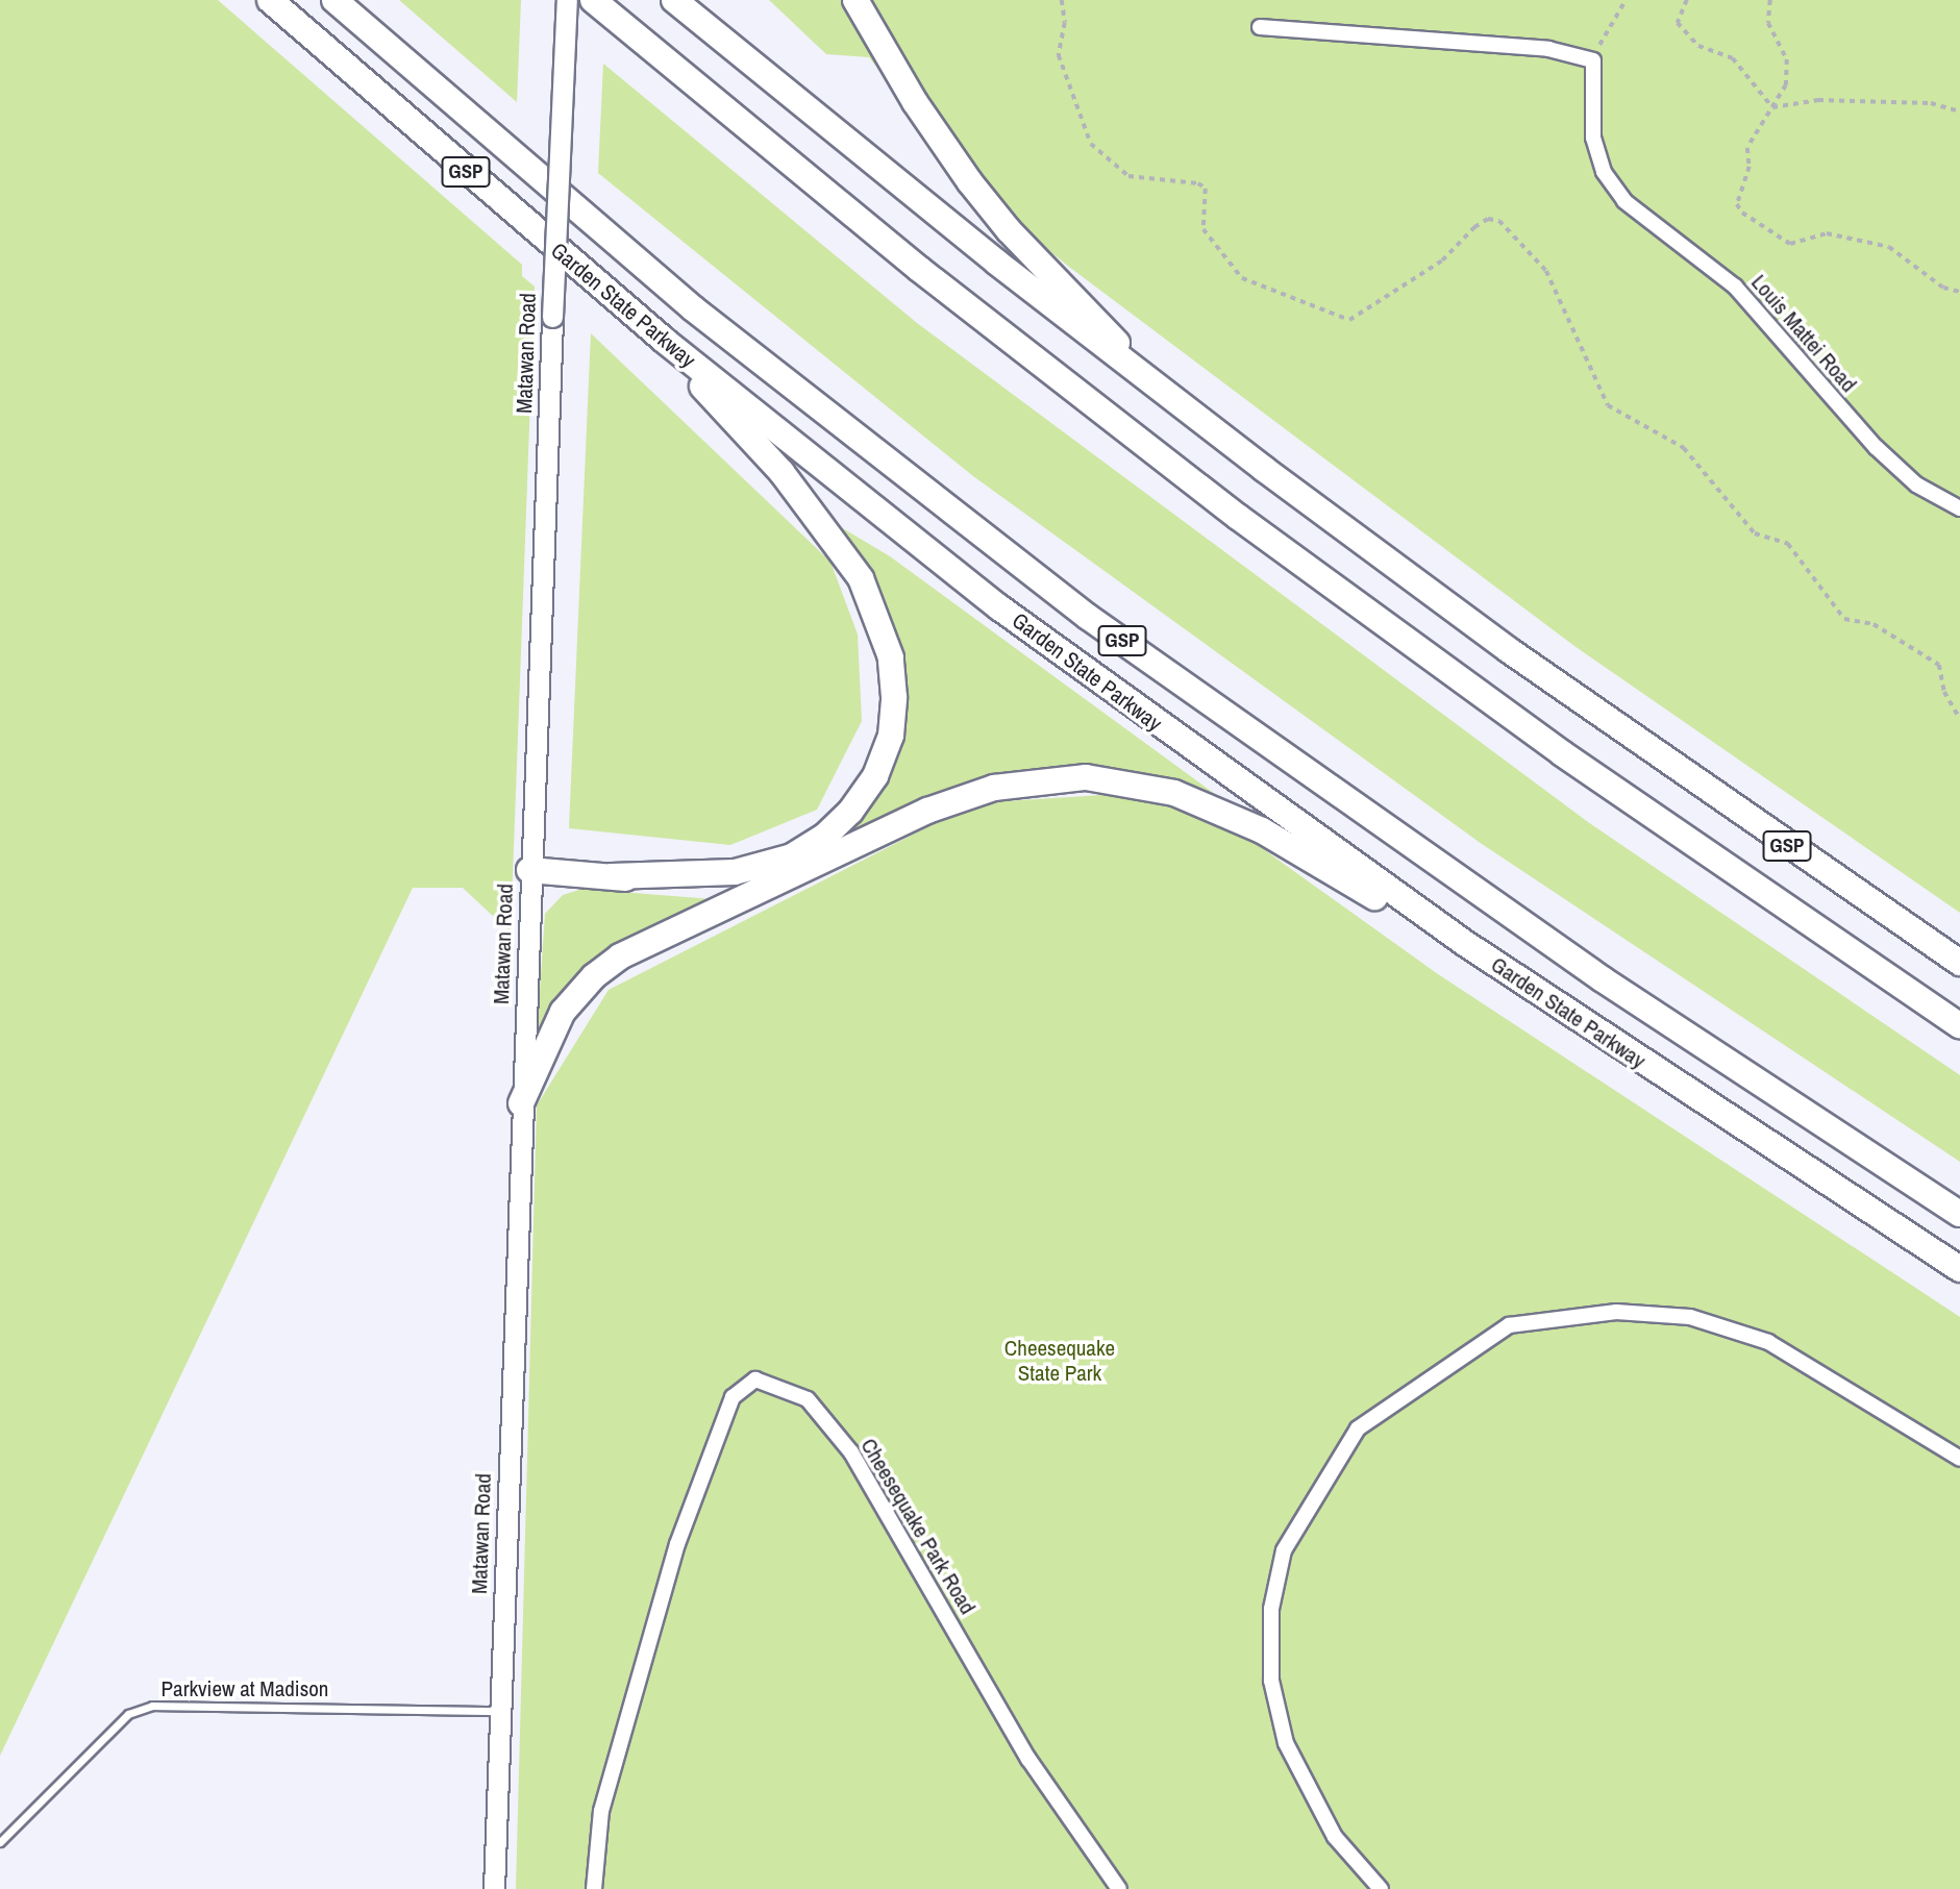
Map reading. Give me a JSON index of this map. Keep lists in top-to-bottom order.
{
  "streets": {
    "highway": ["GSP", "Garden State Parkway"],
    "main road": ["Matawan Road"],
    "street": ["Louis Mattei Road", "Cheesequake Park Road"],
    "lane": ["Parkview at Madison"]
  },
  "crossings": [
    ["Matawan Road", "Parkview at Madison"]
  ],
  "parks": ["Cheesequake State Park"]
}
